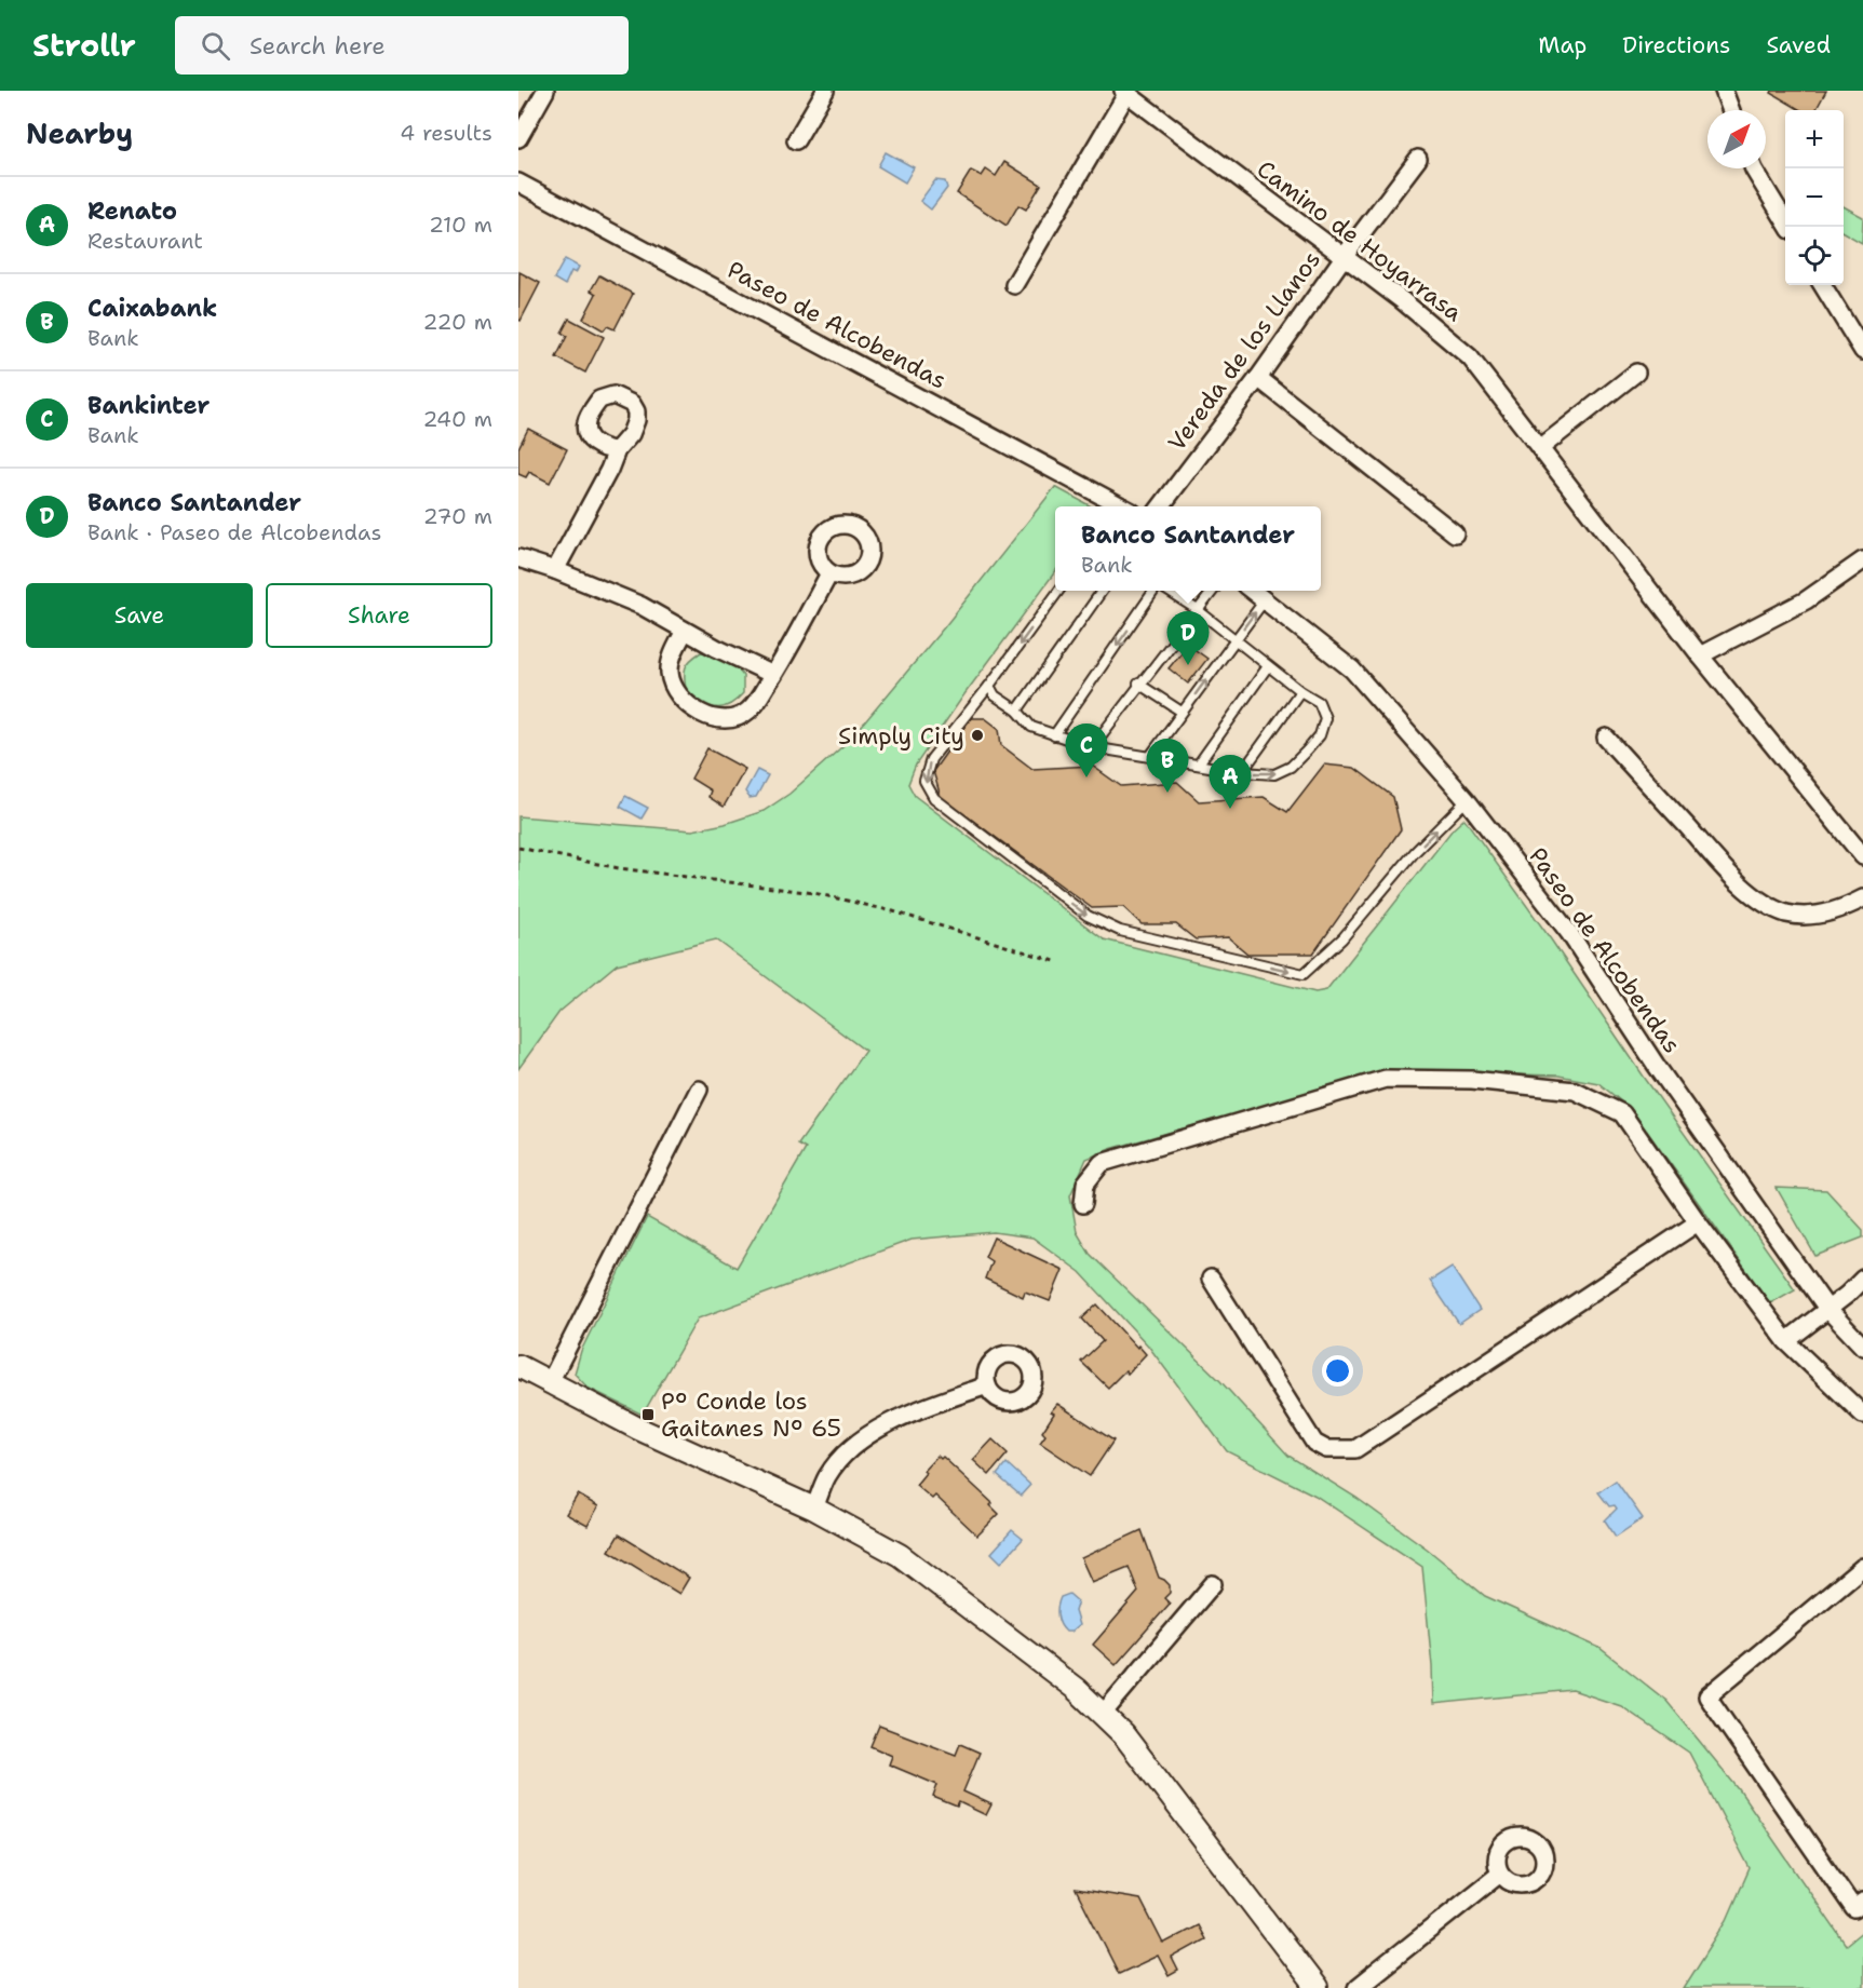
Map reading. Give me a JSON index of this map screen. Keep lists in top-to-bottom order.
{
  "streets": {
    "street": ["Camino de Hoyarrasa", "Paseo de Alcobendas", "Vereda de los Llanos"]
  },
  "crossings": [
    ["Camino de Hoyarrasa", "Vereda de los Llanos"]
  ],
  "places": {
    "other": ["Simply City"],
    "transit": ["Pº Conde los Gaitanes Nº 65"]
  },
  "north": "top right",
  "page": {
    "header": "Strollr",
    "search": "Search here",
    "nav": ["Map", "Directions", "Saved"],
    "heading": ["Nearby", "4 results"],
    "map_buttons": ["+", "−"],
    "list": [
      {
        "mark": "A",
        "name": "Renato",
        "note": "Restaurant",
        "value": "210 m"
      },
      {
        "mark": "B",
        "name": "Caixabank",
        "note": "Bank",
        "value": "220 m"
      },
      {
        "mark": "C",
        "name": "Bankinter",
        "note": "Bank",
        "value": "240 m"
      },
      {
        "mark": "D",
        "name": "Banco Santander",
        "note": "Bank · Paseo de Alcobendas",
        "value": "270 m"
      }
    ],
    "popup": ["Banco Santander", "Bank"],
    "buttons": ["Save", "Share"],
    "pins": [
      "D",
      "C",
      "B",
      "A"
    ]
  }
}
